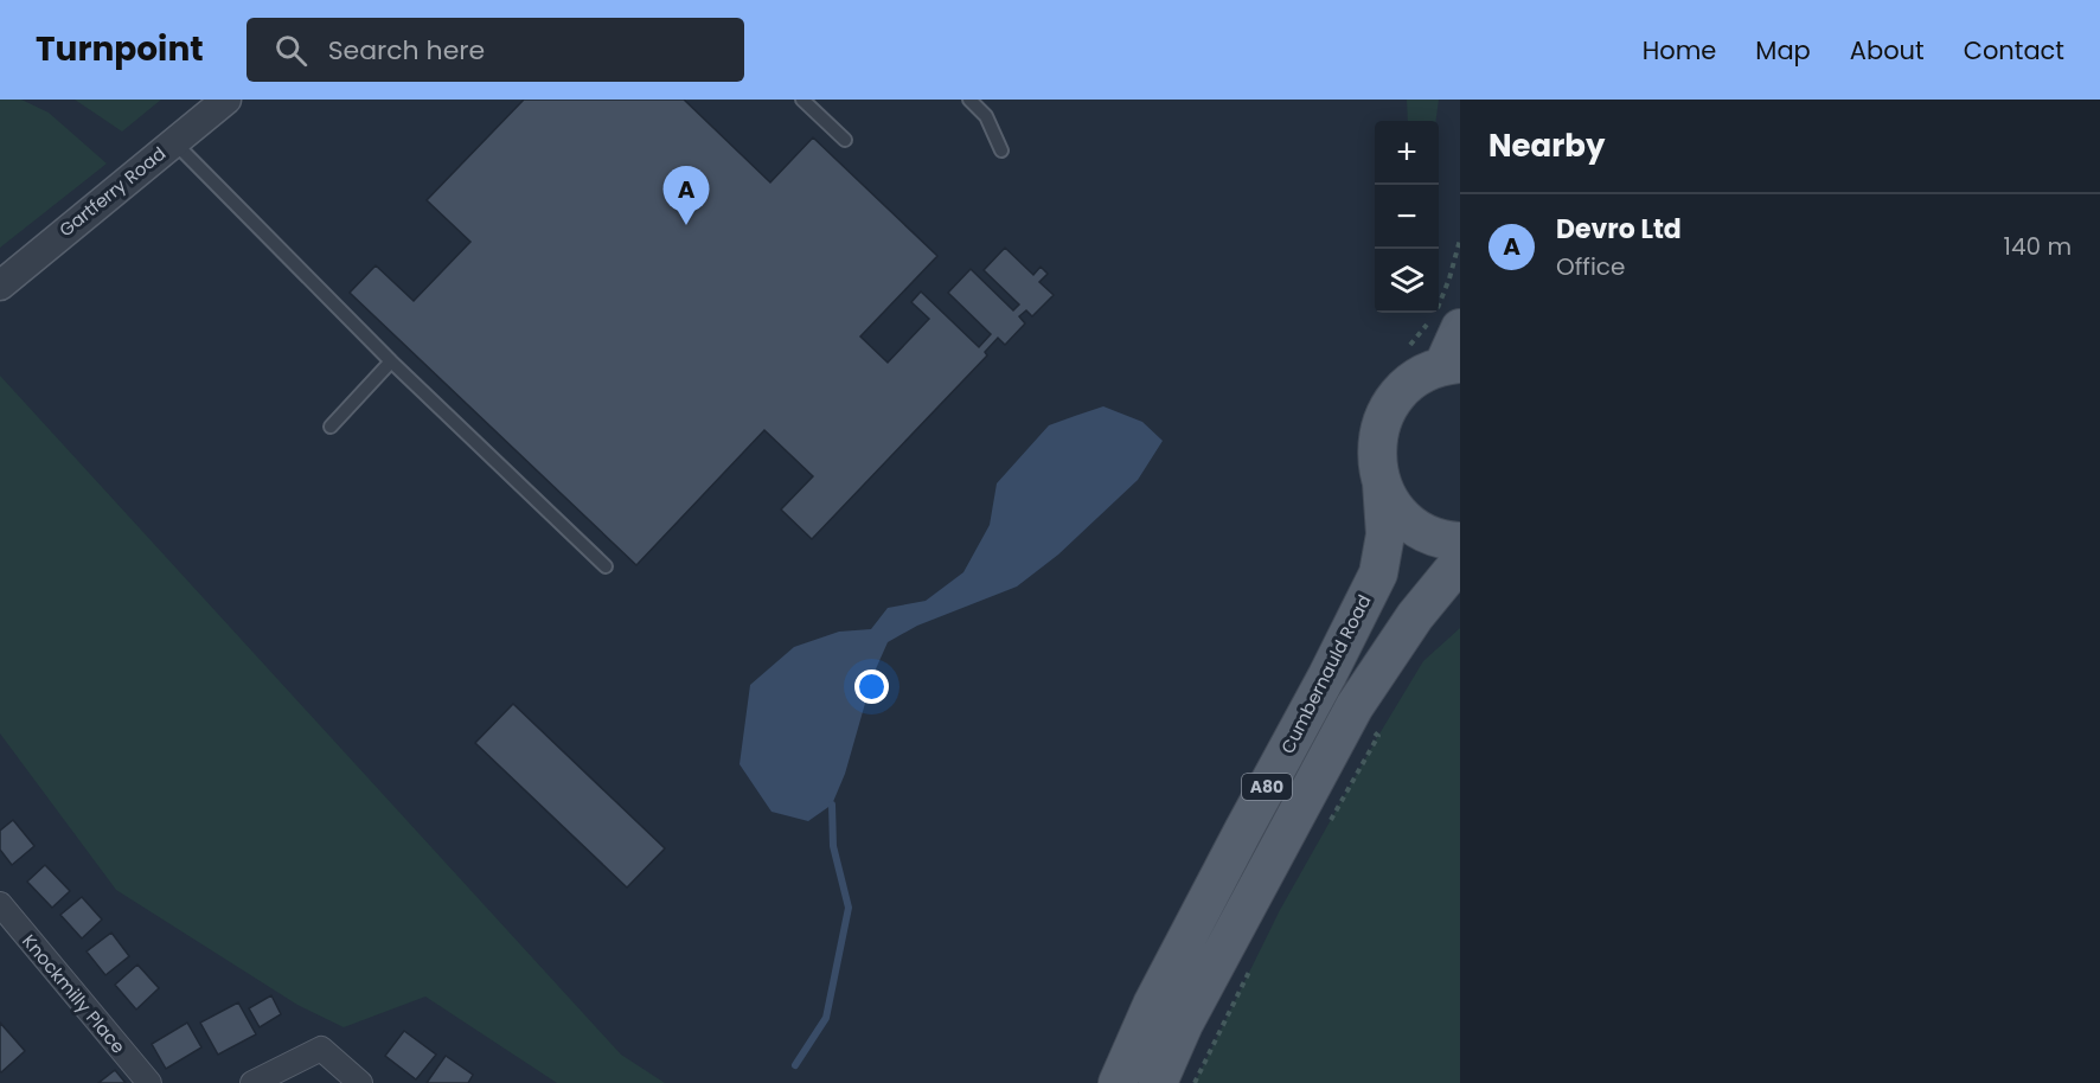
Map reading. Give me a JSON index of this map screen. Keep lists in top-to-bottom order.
{
  "streets": {
    "main road": ["Cumbernauld Road", "A80"],
    "street": ["Gartferry Road", "Knockmilly Place"]
  },
  "page": {
    "header": "Turnpoint",
    "search": "Search here",
    "nav": [
      "Home",
      "Map",
      "About",
      "Contact"
    ],
    "heading": "Nearby",
    "map_buttons": ["+", "−"],
    "pins": "A",
    "list": [
      {
        "mark": "A",
        "name": "Devro Ltd",
        "note": "Office",
        "value": "140 m"
      }
    ]
  }
}
